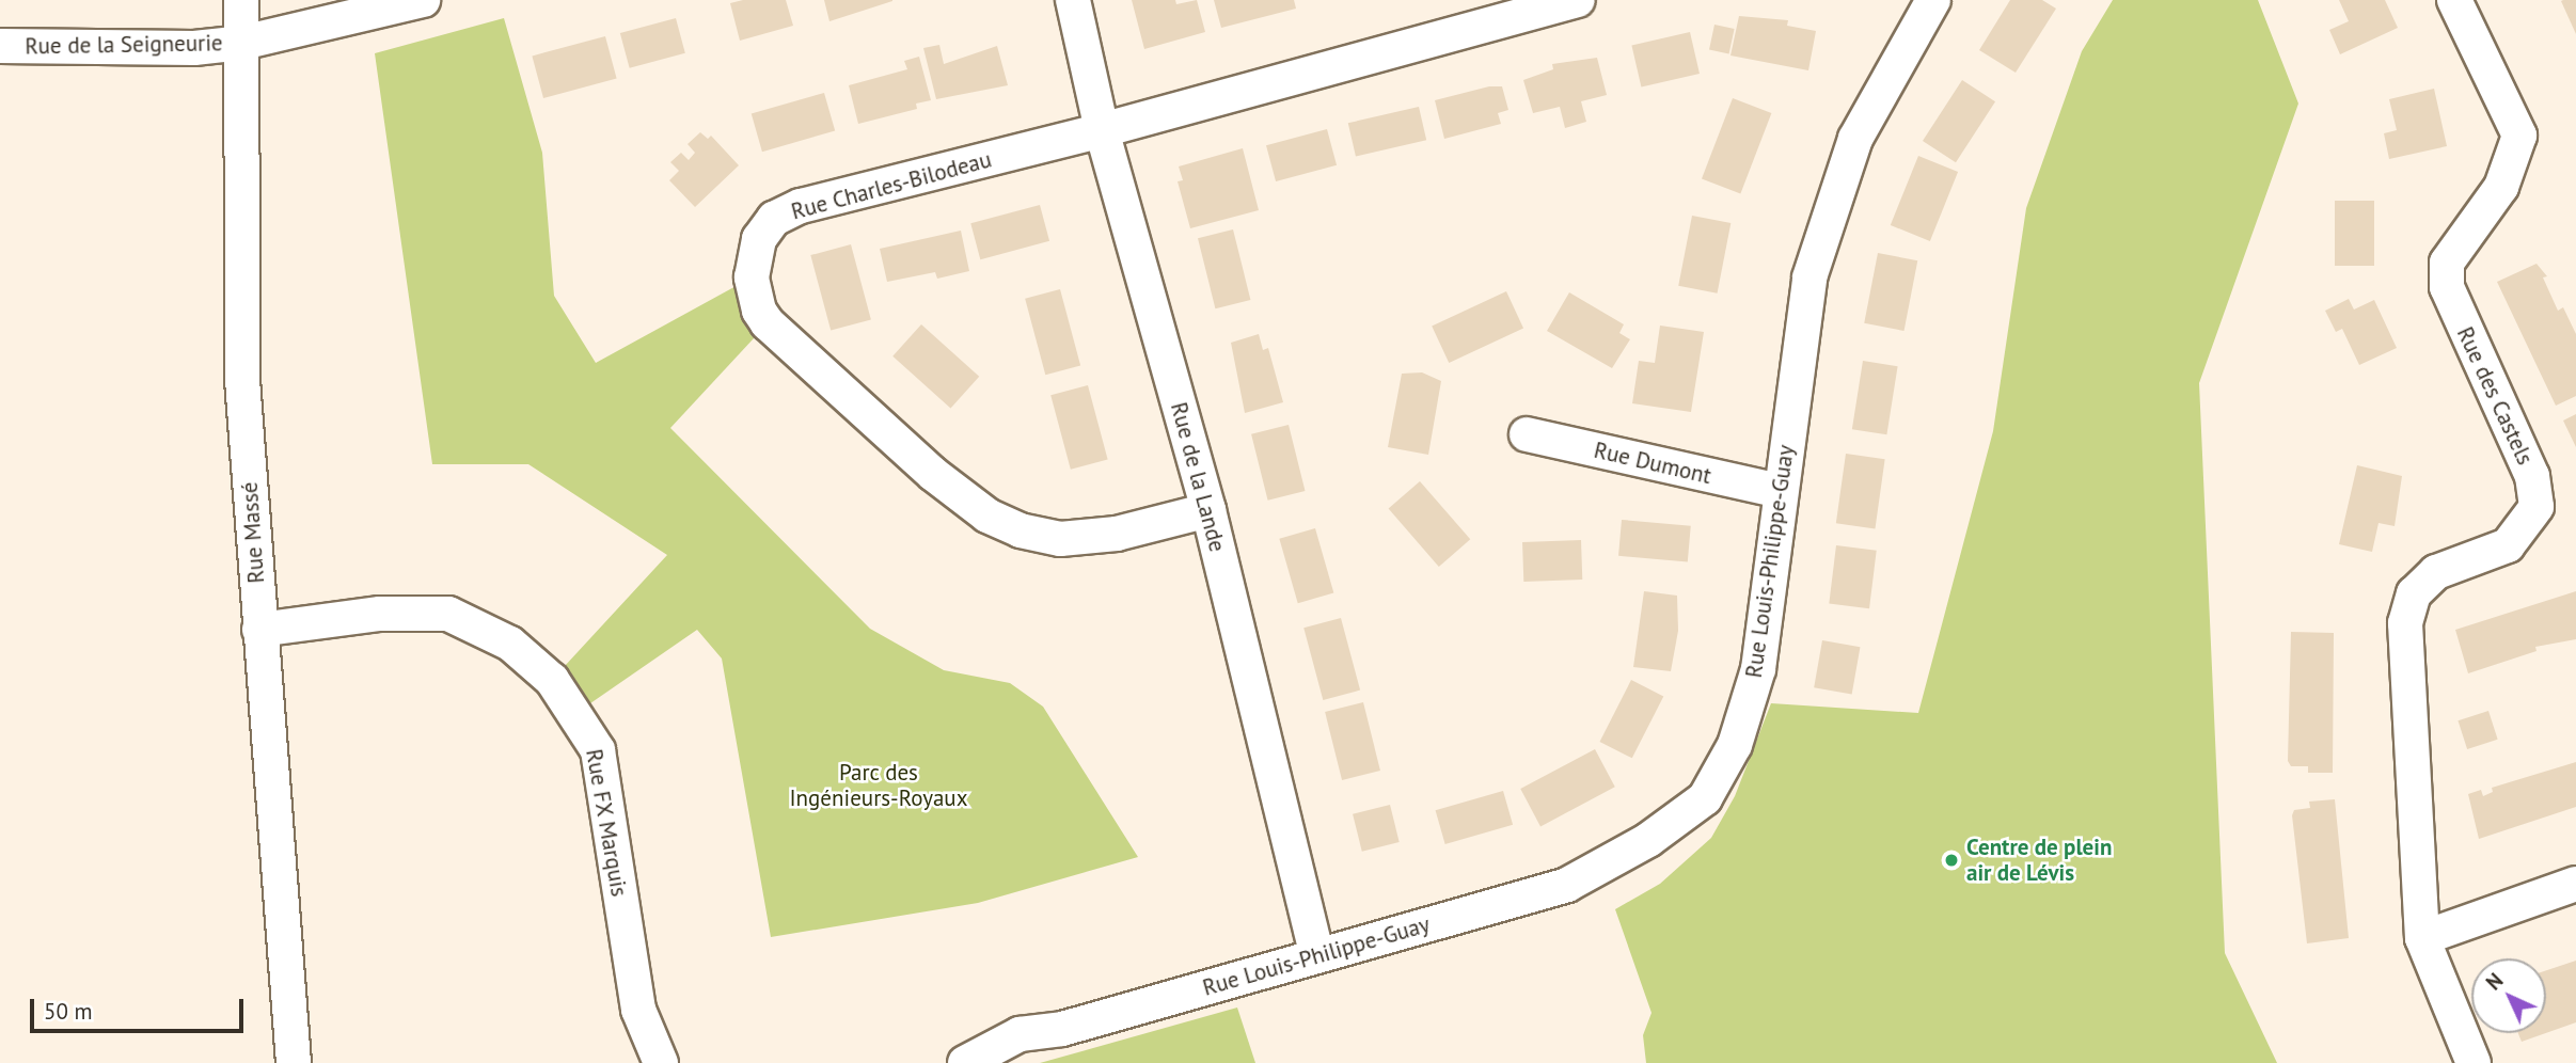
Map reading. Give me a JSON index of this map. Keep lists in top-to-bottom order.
{
  "streets": {
    "street": [
      "Rue de la Seigneurie",
      "Rue Charles-Bilodeau",
      "Rue des Castels",
      "Rue Dumont",
      "Rue de la Lande",
      "Rue Massé",
      "Rue Louis-Philippe-Guay",
      "Rue FX Marquis"
    ]
  },
  "crossings": [
    ["Rue de la Seigneurie", "Rue Massé"],
    ["Rue Charles-Bilodeau", "Rue de la Lande"],
    ["Rue Dumont", "Rue Louis-Philippe-Guay"],
    ["Rue de la Lande", "Rue Louis-Philippe-Guay"],
    ["Rue Massé", "Rue FX Marquis"]
  ],
  "parks": ["Parc des Ingénieurs-Royaux"],
  "places": ["Centre de plein air de Lévis"],
  "scale_bar": "50 m",
  "north": "top left"
}
